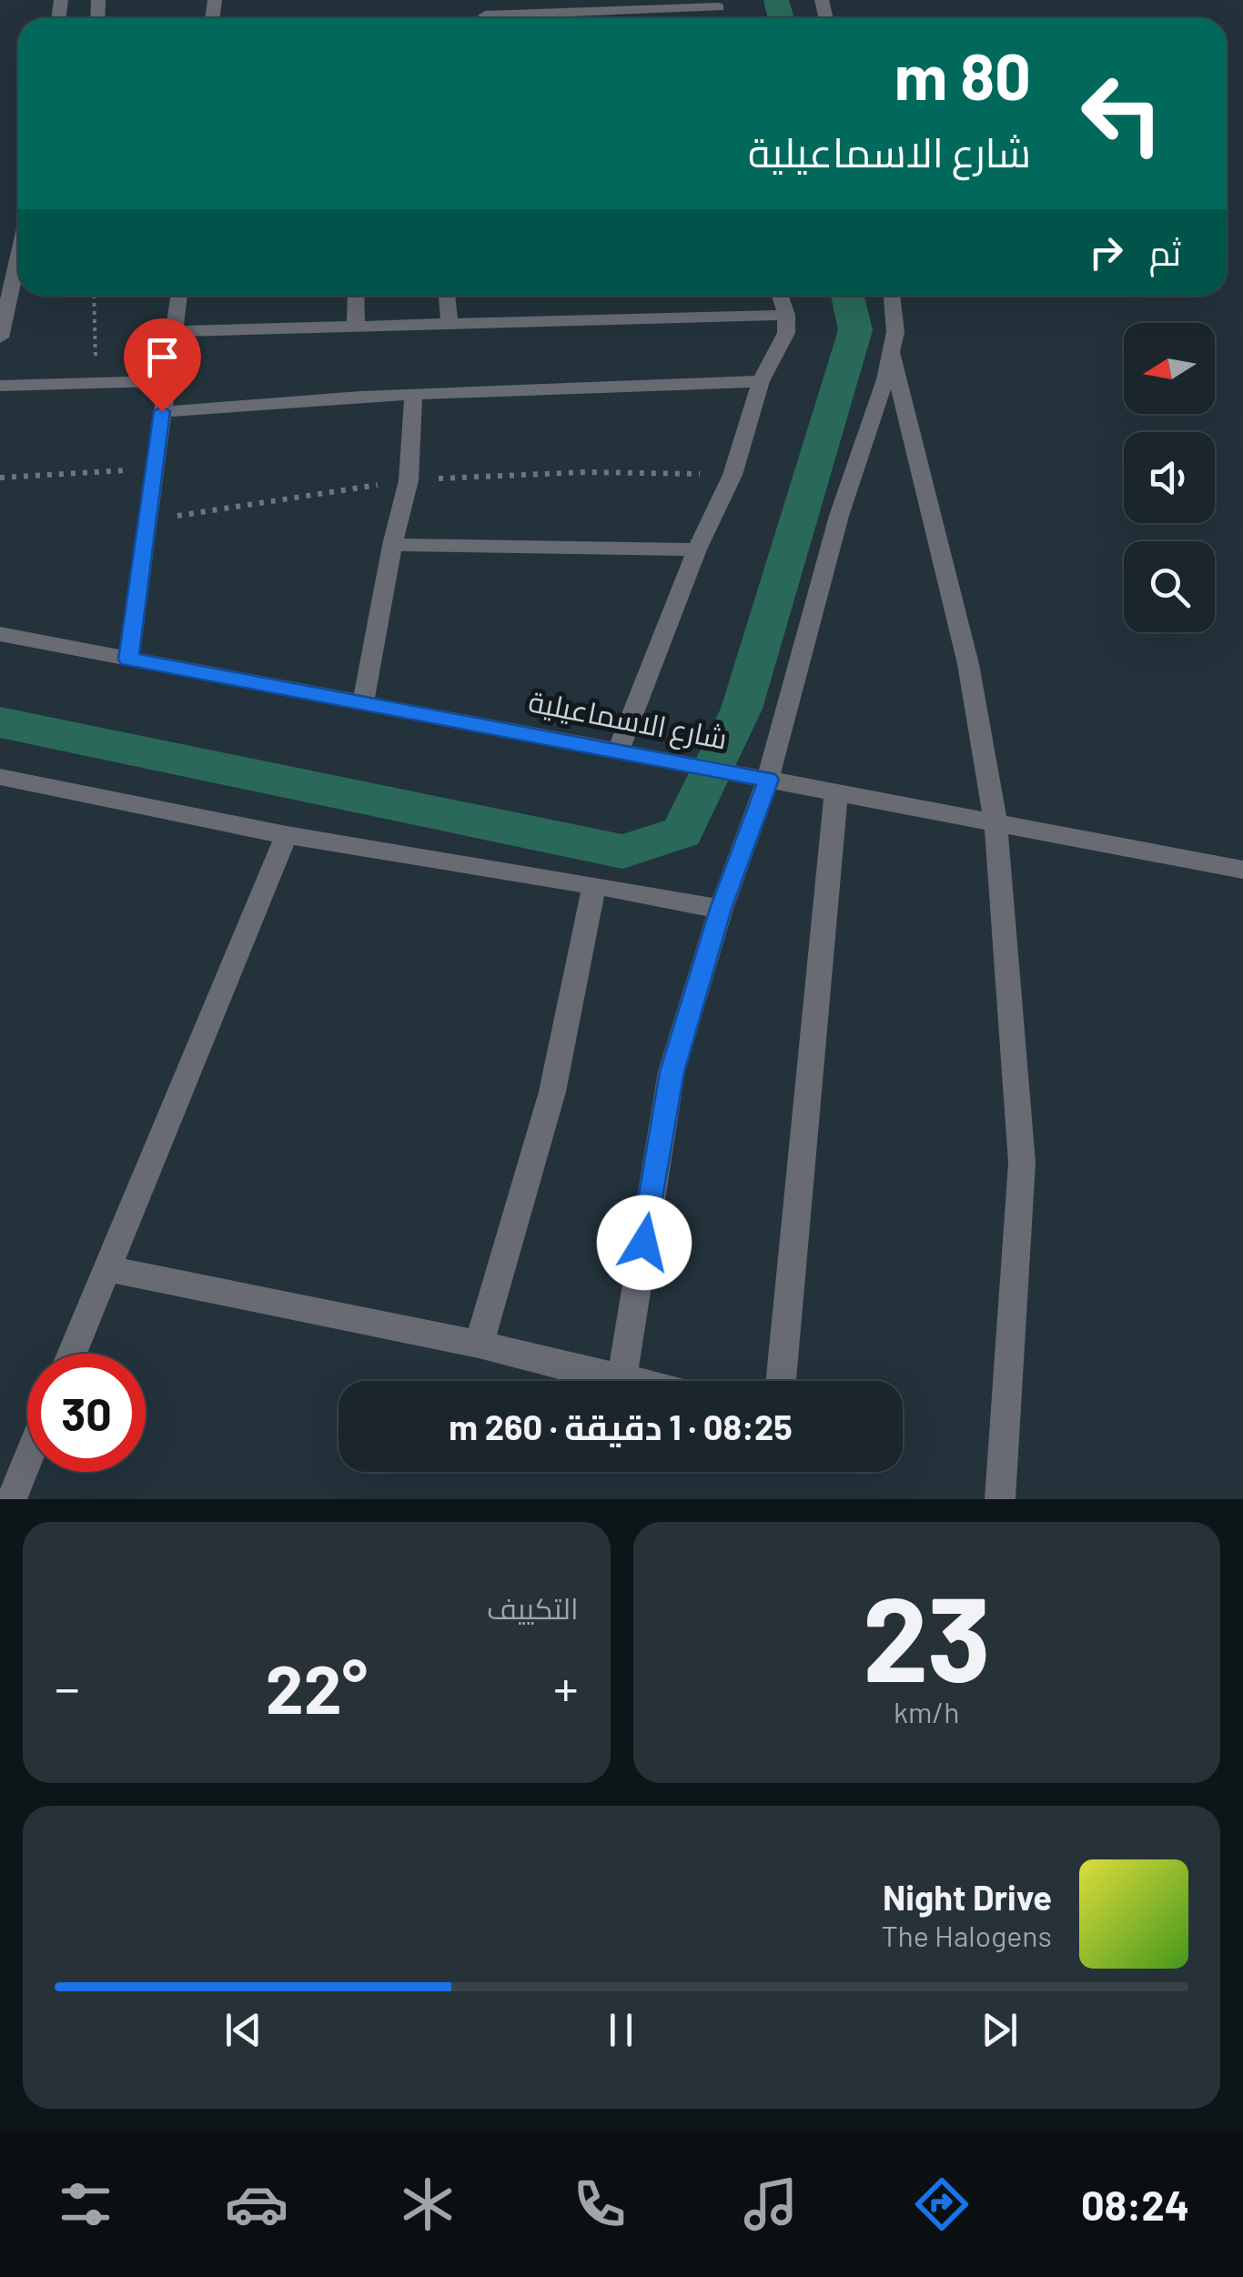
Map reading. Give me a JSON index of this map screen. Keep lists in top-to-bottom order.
{
  "streets": {
    "street": ["شارع الاسماعيلية"]
  },
  "north": "left",
  "page": {
    "turn": ["80 m", "شارع الاسماعيلية"],
    "then": "ثم",
    "limit": "30",
    "trip": "08:25 · 1 دقيقة · 260 m",
    "tile": [
      ["23", "km/h"],
      "التكييف"
    ],
    "heat": ["−", "22°", "+"],
    "song": ["Night Drive", "The Halogens"],
    "tabs": "08:24"
  }
}
